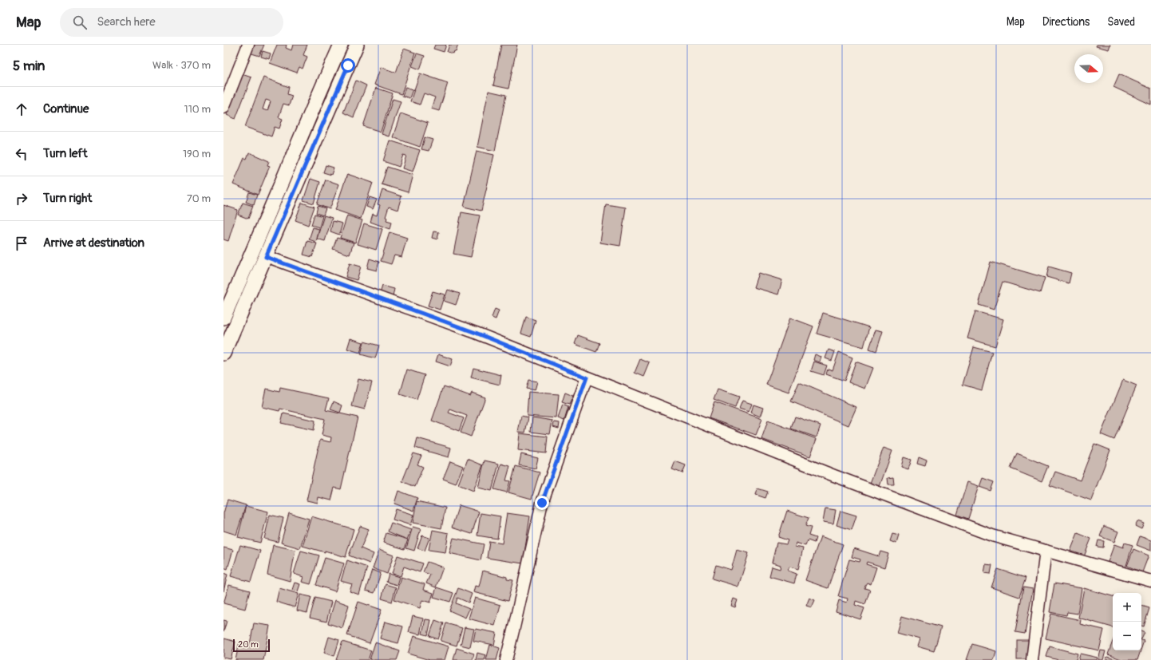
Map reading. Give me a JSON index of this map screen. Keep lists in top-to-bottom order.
{
  "scale_bar": "20 m",
  "north": "right",
  "page": {
    "header": "Map",
    "search": "Search here",
    "nav": ["Map", "Directions", "Saved"],
    "heading": ["5 min", "Walk · 370 m"],
    "list": [
      ["Continue", "110 m"],
      ["Turn left", "190 m"],
      ["Turn right", "70 m"],
      "Arrive at destination"
    ],
    "map_buttons": ["+", "−"],
    "scale": "20 m"
  }
}
